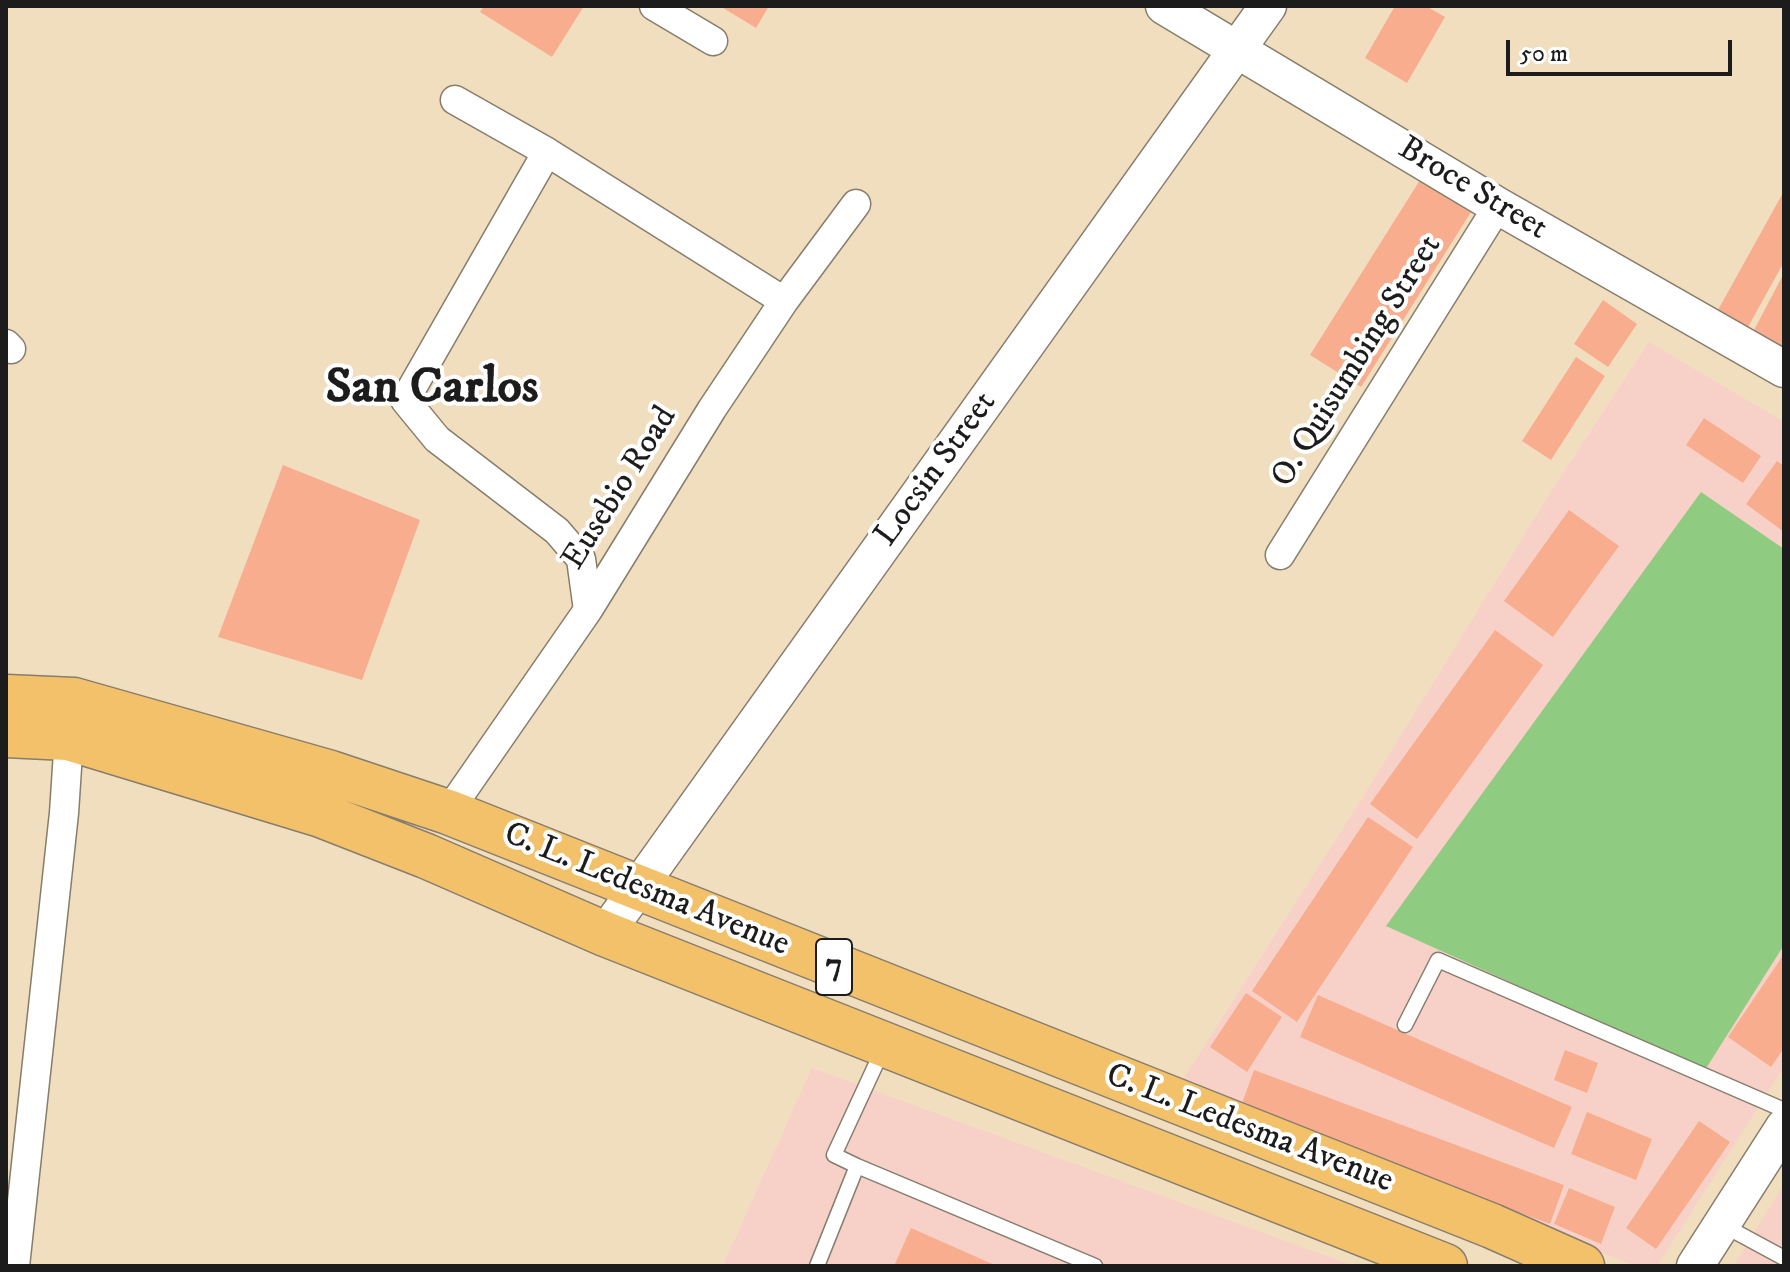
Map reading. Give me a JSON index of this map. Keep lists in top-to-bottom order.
{
  "streets": {
    "highway": ["C. L. Ledesma Avenue", "7"],
    "street": [
      "Broce Street",
      "O. Quisumbing Street",
      "Locsin Street",
      "Eusebio Road"
    ]
  },
  "crossings": [
    ["Broce Street", "O. Quisumbing Street"],
    ["Broce Street", "Locsin Street"],
    ["Locsin Street", "C. L. Ledesma Avenue"],
    ["Eusebio Road", "C. L. Ledesma Avenue"]
  ],
  "districts": ["San Carlos"],
  "scale_bar": "50 m"
}
